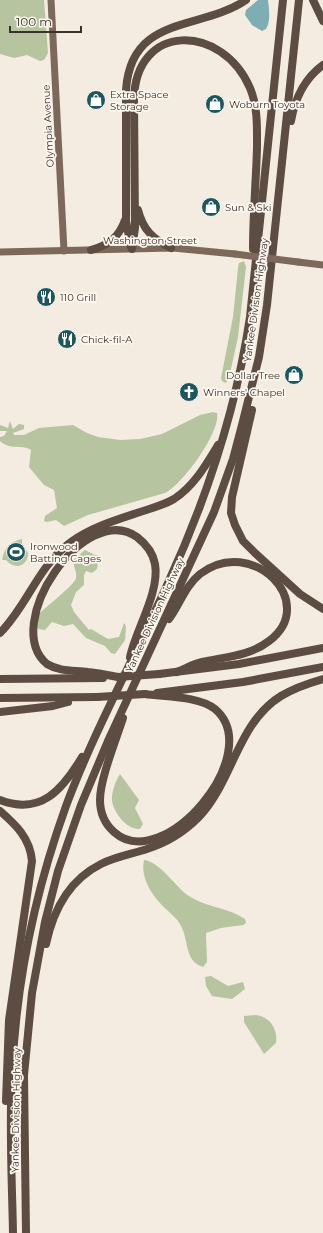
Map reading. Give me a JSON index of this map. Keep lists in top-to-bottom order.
{
  "streets": {
    "highway": ["Yankee Division Highway"],
    "main road": ["Olympia Avenue", "Washington Street"]
  },
  "crossings": [
    ["Olympia Avenue", "Washington Street"]
  ],
  "places": {
    "shop": [
      "Extra Space Storage",
      "Woburn Toyota",
      "Sun & Ski",
      "Dollar Tree"
    ],
    "restaurant": ["110 Grill", "Chick-fil-A"],
    "church": ["Winners' Chapel"],
    "sports": ["Ironwood Batting Cages"]
  },
  "scale_bar": "100 m"
}
